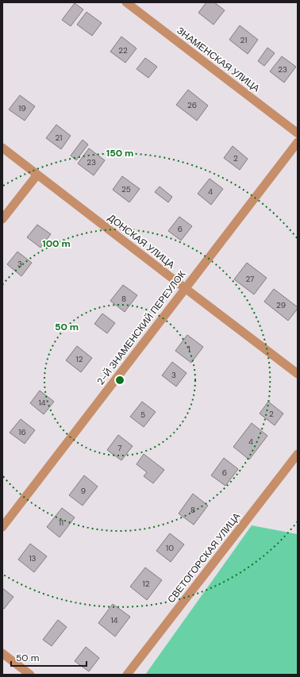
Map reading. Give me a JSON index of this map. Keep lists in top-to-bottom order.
{
  "streets": {
    "street": [
      "ЗНАМЕНСКАЯ УЛИЦА",
      "ДОНСКАЯ УЛИЦА",
      "2-Й ЗНАМЕНСКИЙ ПЕРЕУЛОК",
      "СВЕТОГОРСКАЯ УЛИЦА"
    ]
  },
  "crossings": [
    ["ДОНСКАЯ УЛИЦА", "2-Й ЗНАМЕНСКИЙ ПЕРЕУЛОК"]
  ],
  "house_numbers": [
    "21",
    "22",
    "23",
    "26",
    "19",
    "21",
    "2",
    "23",
    "25",
    "4",
    "6",
    "3",
    "27",
    "8",
    "29",
    "1",
    "12",
    "3",
    "14",
    "2",
    "5",
    "16",
    "4",
    "7",
    "6",
    "9",
    "8",
    "11",
    "10",
    "13",
    "12",
    "14"
  ],
  "scale_bar": "50 m",
  "rings": ["150 m", "100 m", "50 m"]
}
